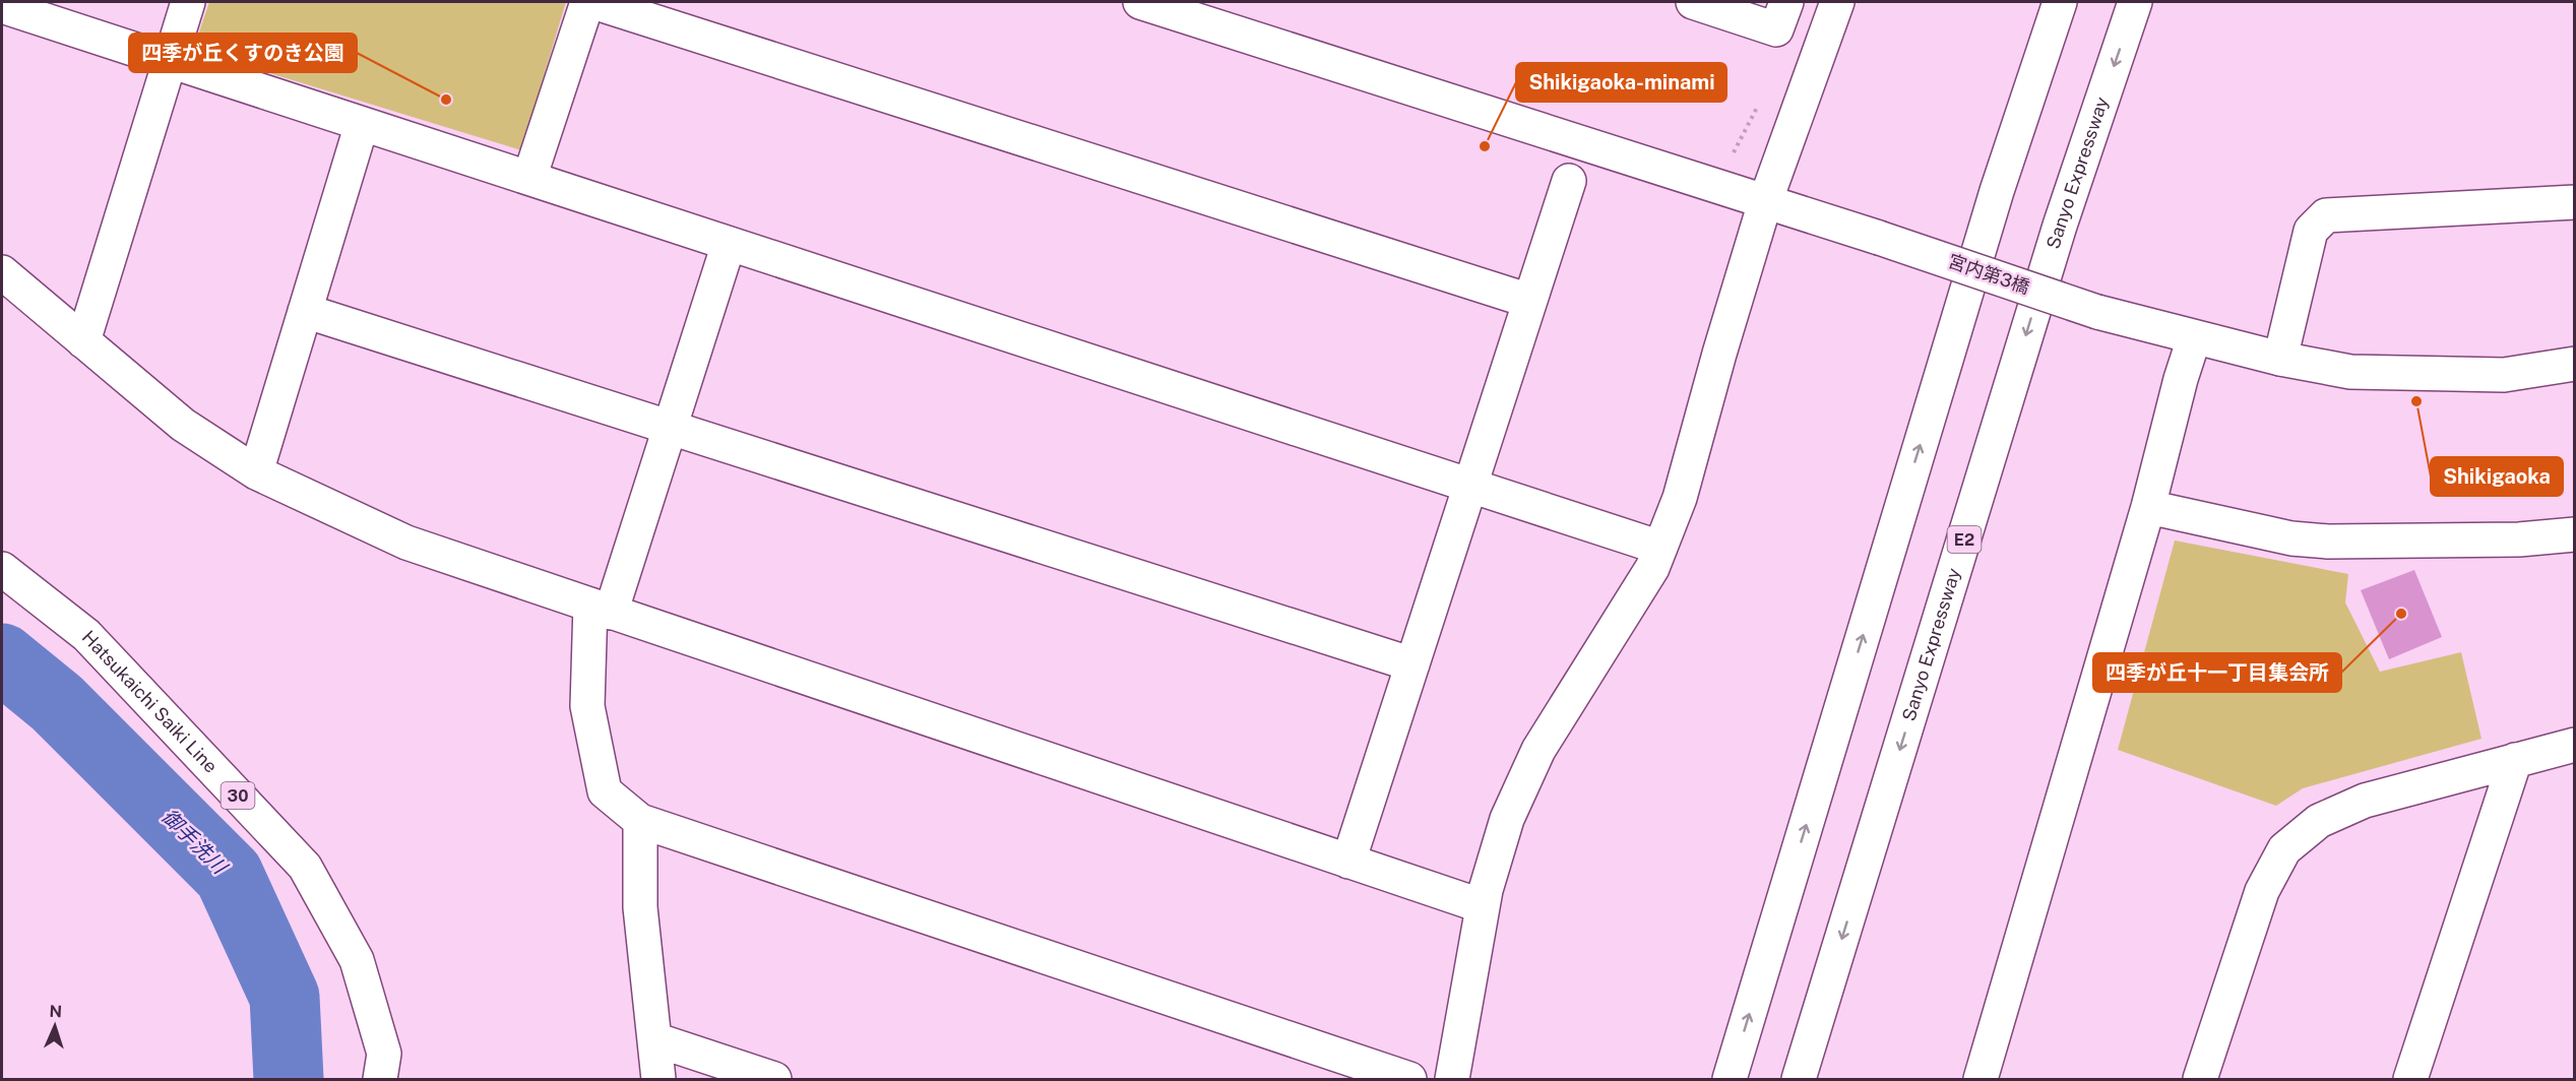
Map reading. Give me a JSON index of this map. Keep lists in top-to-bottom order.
{
  "streets": {
    "main road": [
      "Sanyo Expressway",
      "宮内第3橋",
      "E2",
      "Hatsukaichi Saiki Line",
      "30"
    ]
  },
  "water": ["御手洗川"],
  "places": [
    "四季が丘くすのき公園",
    "Shikigaoka-minami",
    "Shikigaoka",
    "四季が丘十一丁目集会所"
  ],
  "north": "top"
}
